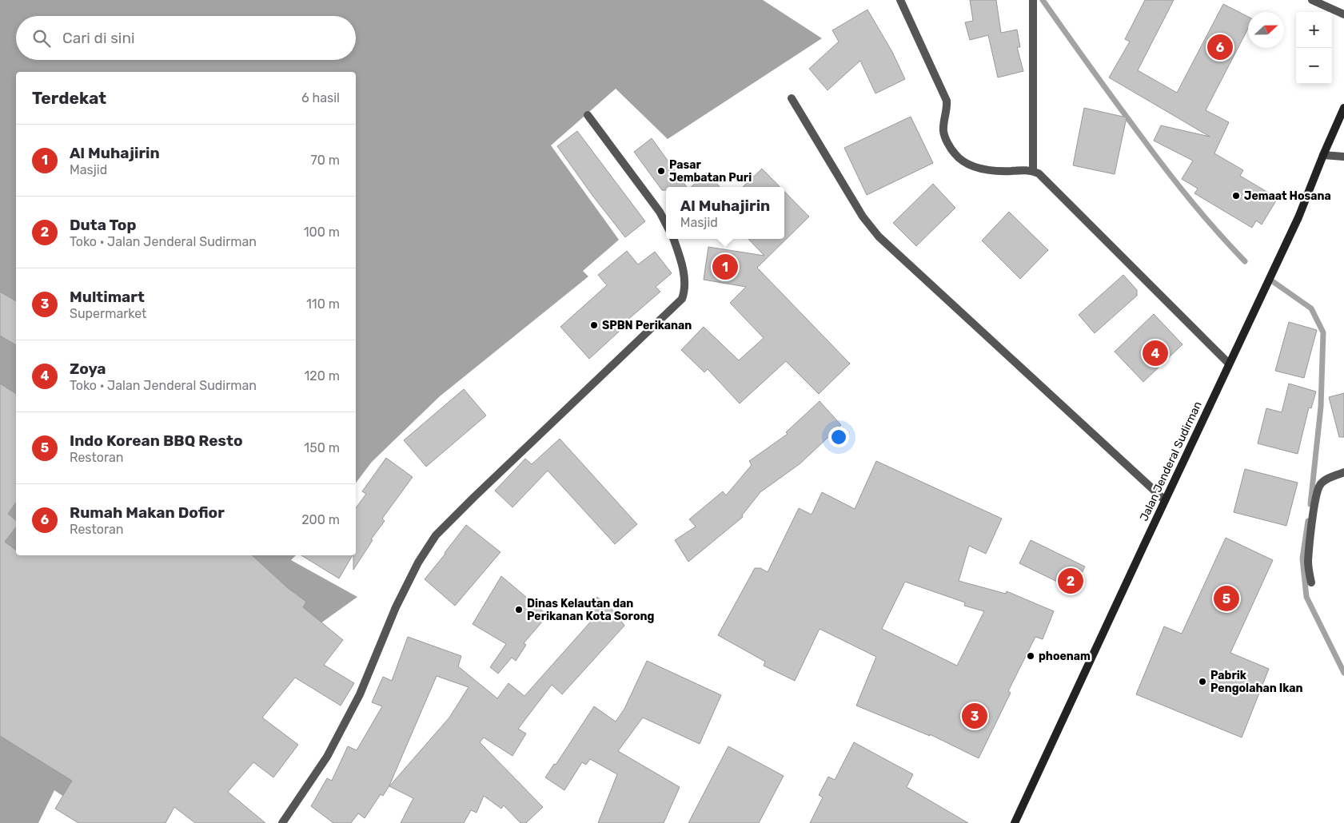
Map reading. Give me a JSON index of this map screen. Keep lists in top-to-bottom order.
{
  "streets": {
    "main road": ["Jalan Jenderal Sudirman"]
  },
  "places": [
    "Pasar Jembatan Puri",
    "Jemaat Hosana",
    "SPBN Perikanan",
    "Dinas Kelautan dan Perikanan Kota Sorong",
    "phoenam",
    "Pabrik Pengolahan Ikan"
  ],
  "north": "right",
  "page": {
    "map_buttons": ["+", "−"],
    "search": "Cari di sini",
    "pins": [
      "6",
      "1",
      "4",
      "2",
      "5",
      "3"
    ],
    "heading": ["Terdekat", "6 hasil"],
    "list": [
      {
        "mark": "1",
        "name": "Al Muhajirin",
        "note": "Masjid",
        "value": "70 m"
      },
      {
        "mark": "2",
        "name": "Duta Top",
        "note": "Toko · Jalan Jenderal Sudirman",
        "value": "100 m"
      },
      {
        "mark": "3",
        "name": "Multimart",
        "note": "Supermarket",
        "value": "110 m"
      },
      {
        "mark": "4",
        "name": "Zoya",
        "note": "Toko · Jalan Jenderal Sudirman",
        "value": "120 m"
      },
      {
        "mark": "5",
        "name": "Indo Korean BBQ Resto",
        "note": "Restoran",
        "value": "150 m"
      },
      {
        "mark": "6",
        "name": "Rumah Makan Dofior",
        "note": "Restoran",
        "value": "200 m"
      }
    ],
    "popup": ["Al Muhajirin", "Masjid"]
  }
}
